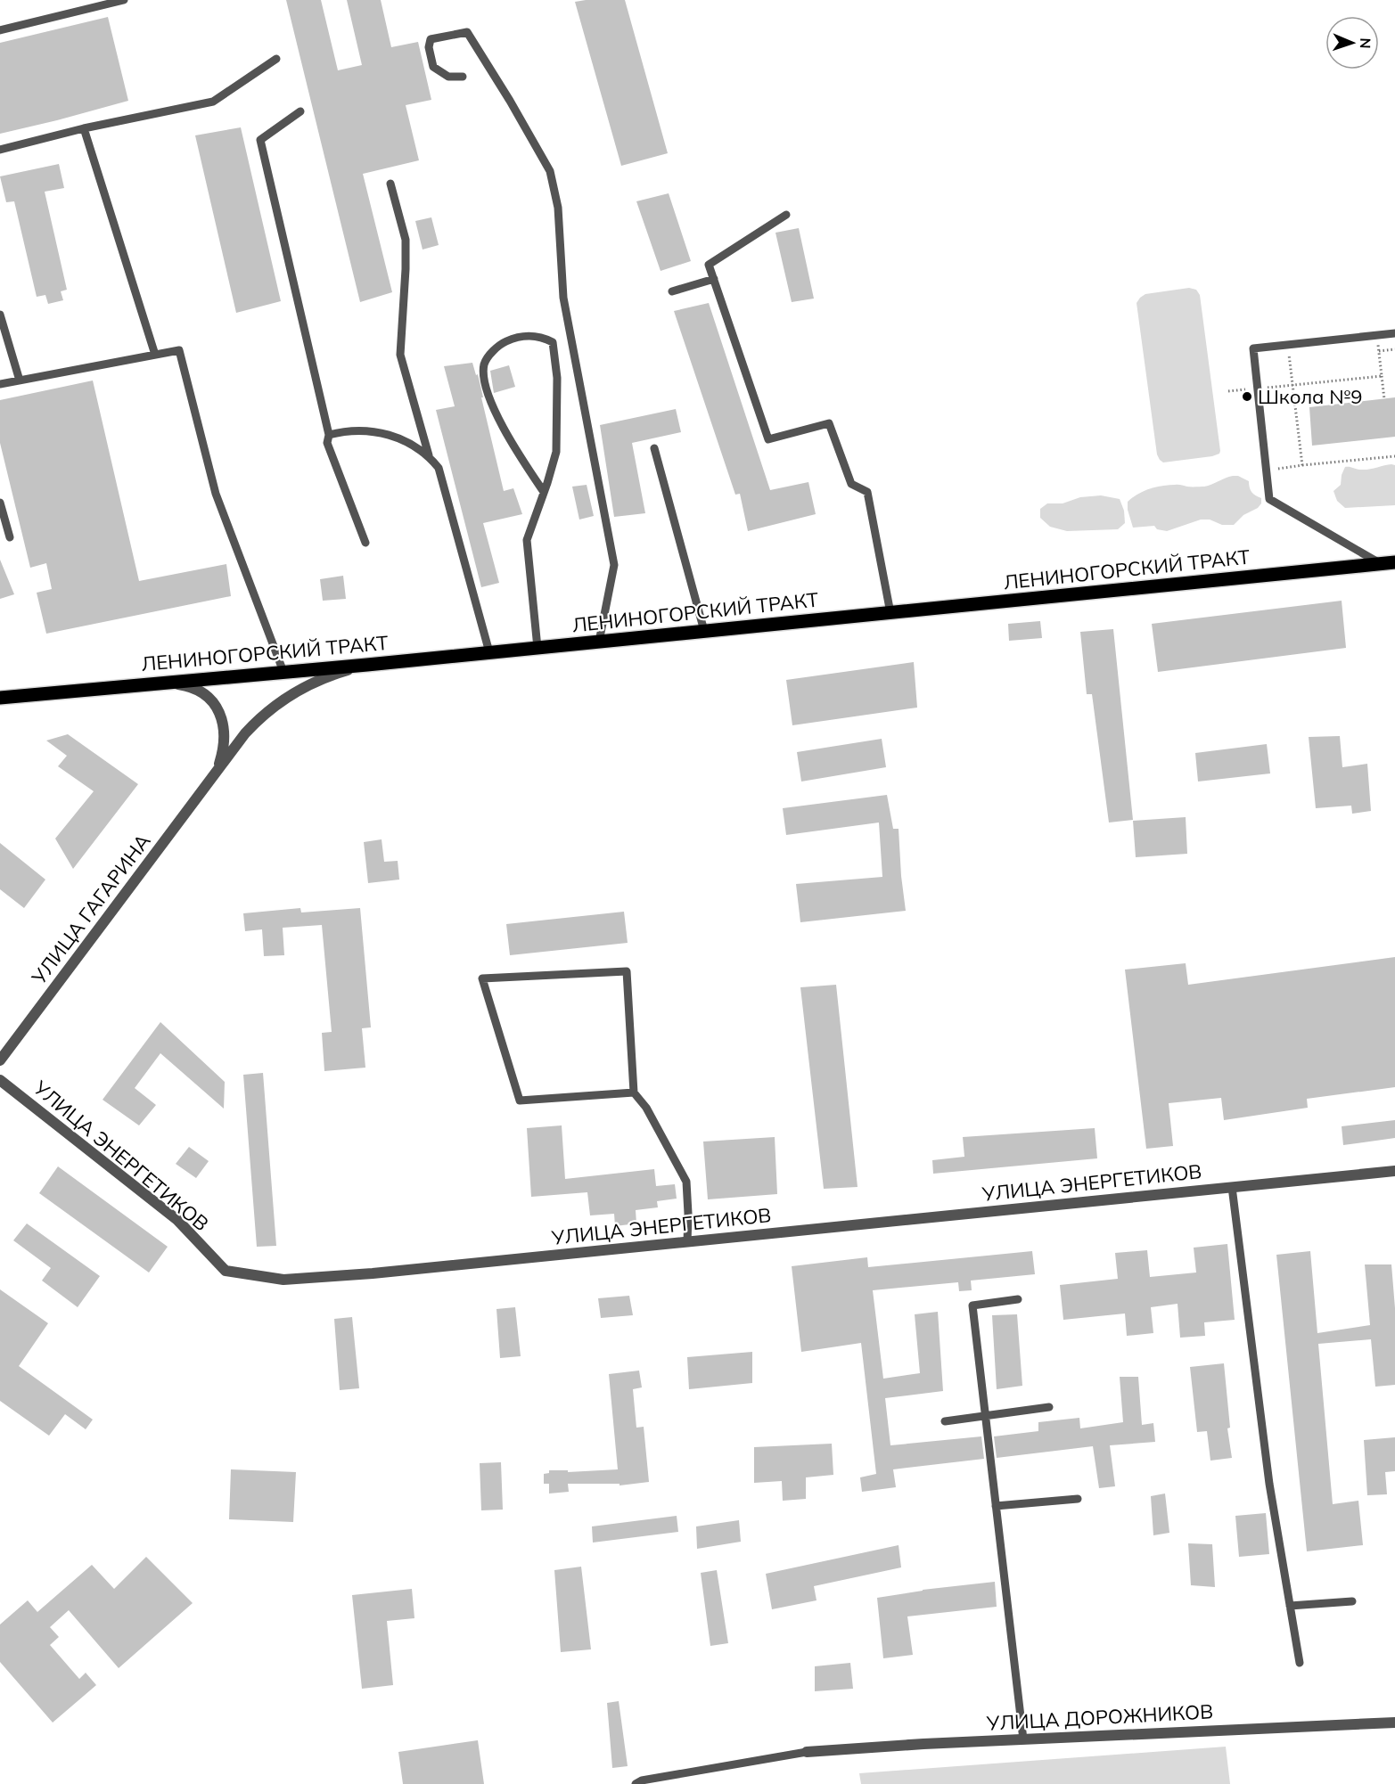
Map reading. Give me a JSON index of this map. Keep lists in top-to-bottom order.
{
  "streets": {
    "main road": ["ЛЕНИНОГОРСКИЙ ТРАКТ"],
    "street": ["УЛИЦА ГАГАРИНА", "УЛИЦА ЭНЕРГЕТИКОВ", "УЛИЦА ДОРОЖНИКОВ"]
  },
  "crossings": [
    ["ЛЕНИНОГОРСКИЙ ТРАКТ", "УЛИЦА ГАГАРИНА"]
  ],
  "places": ["Школа №9"],
  "north": "right"
}
